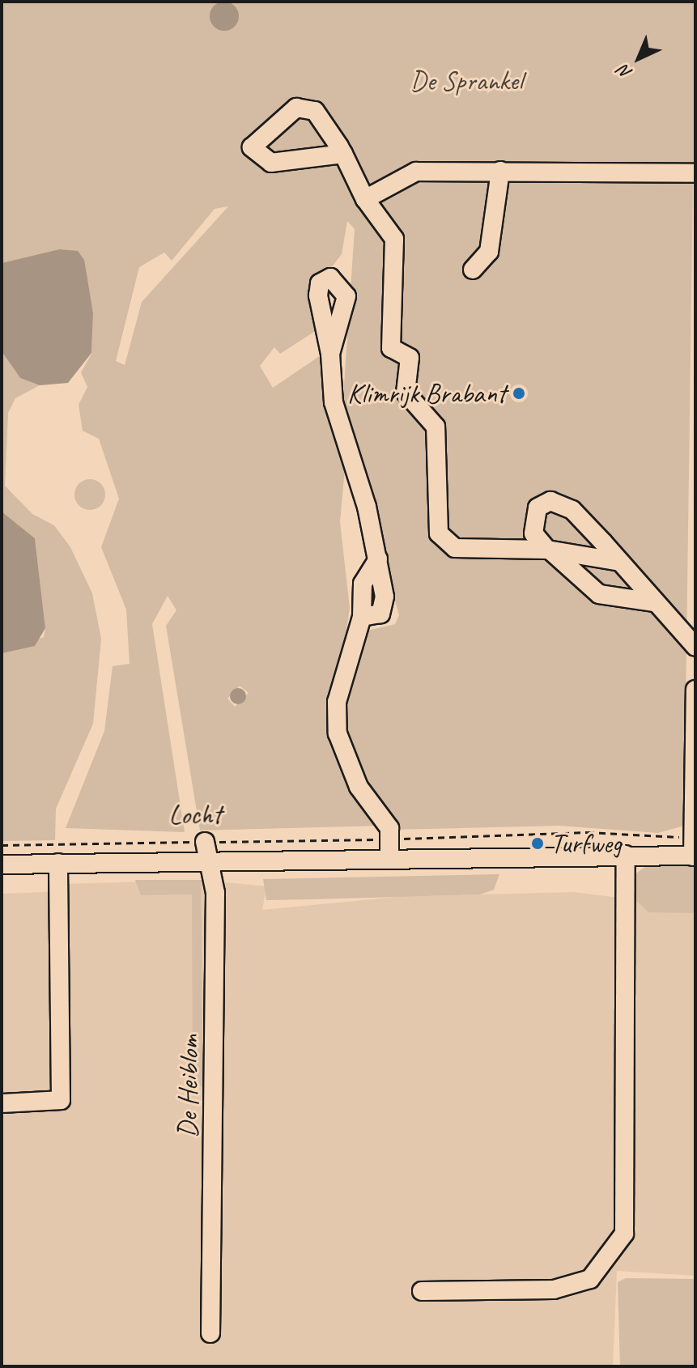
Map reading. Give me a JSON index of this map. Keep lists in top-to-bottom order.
{
  "streets": {
    "street": ["Locht", "De Heiblom"]
  },
  "crossings": [
    ["Locht", "De Heiblom"]
  ],
  "parks": ["De Sprankel"],
  "places": ["Klimrijk Brabant", "Turfweg"],
  "north": "bottom left"
}
